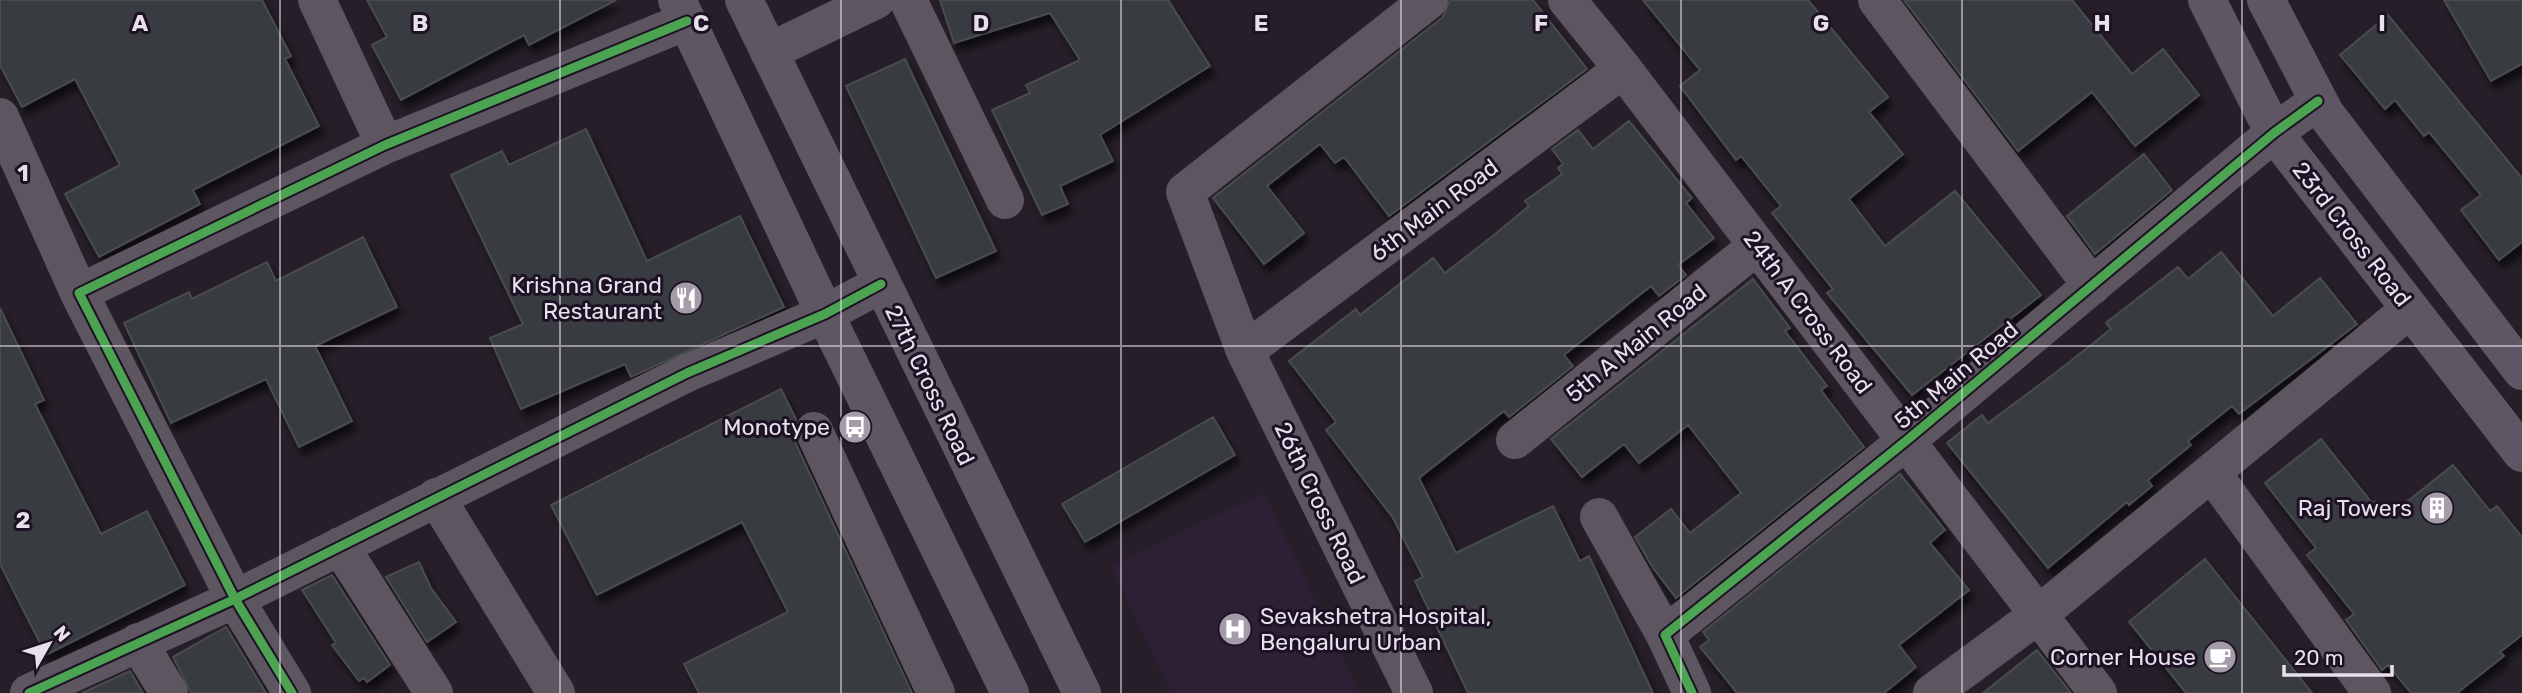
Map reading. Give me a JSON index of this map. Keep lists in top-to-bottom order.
{
  "streets": {
    "main road": ["23rd Cross Road", "27th Cross Road"],
    "street": [
      "6th Main Road",
      "24th A Cross Road",
      "5th A Main Road",
      "5th Main Road",
      "26th Cross Road"
    ]
  },
  "crossings": [
    ["6th Main Road", "24th A Cross Road"],
    ["6th Main Road", "26th Cross Road"],
    ["23rd Cross Road", "5th Main Road"],
    ["24th A Cross Road", "5th A Main Road"],
    ["24th A Cross Road", "5th Main Road"]
  ],
  "places": {
    "restaurant": ["Krishna Grand Restaurant"],
    "bus stop": ["Monotype"],
    "building": ["Raj Towers"],
    "hospital": ["Sevakshetra Hospital, Bengaluru Urban"],
    "cafe": ["Corner House"]
  },
  "scale_bar": "20 m",
  "north": "top right",
  "grid": {
    "columns": [
      "A",
      "B",
      "C",
      "D",
      "E",
      "F",
      "G",
      "H",
      "I"
    ],
    "rows": ["1", "2"]
  }
}
